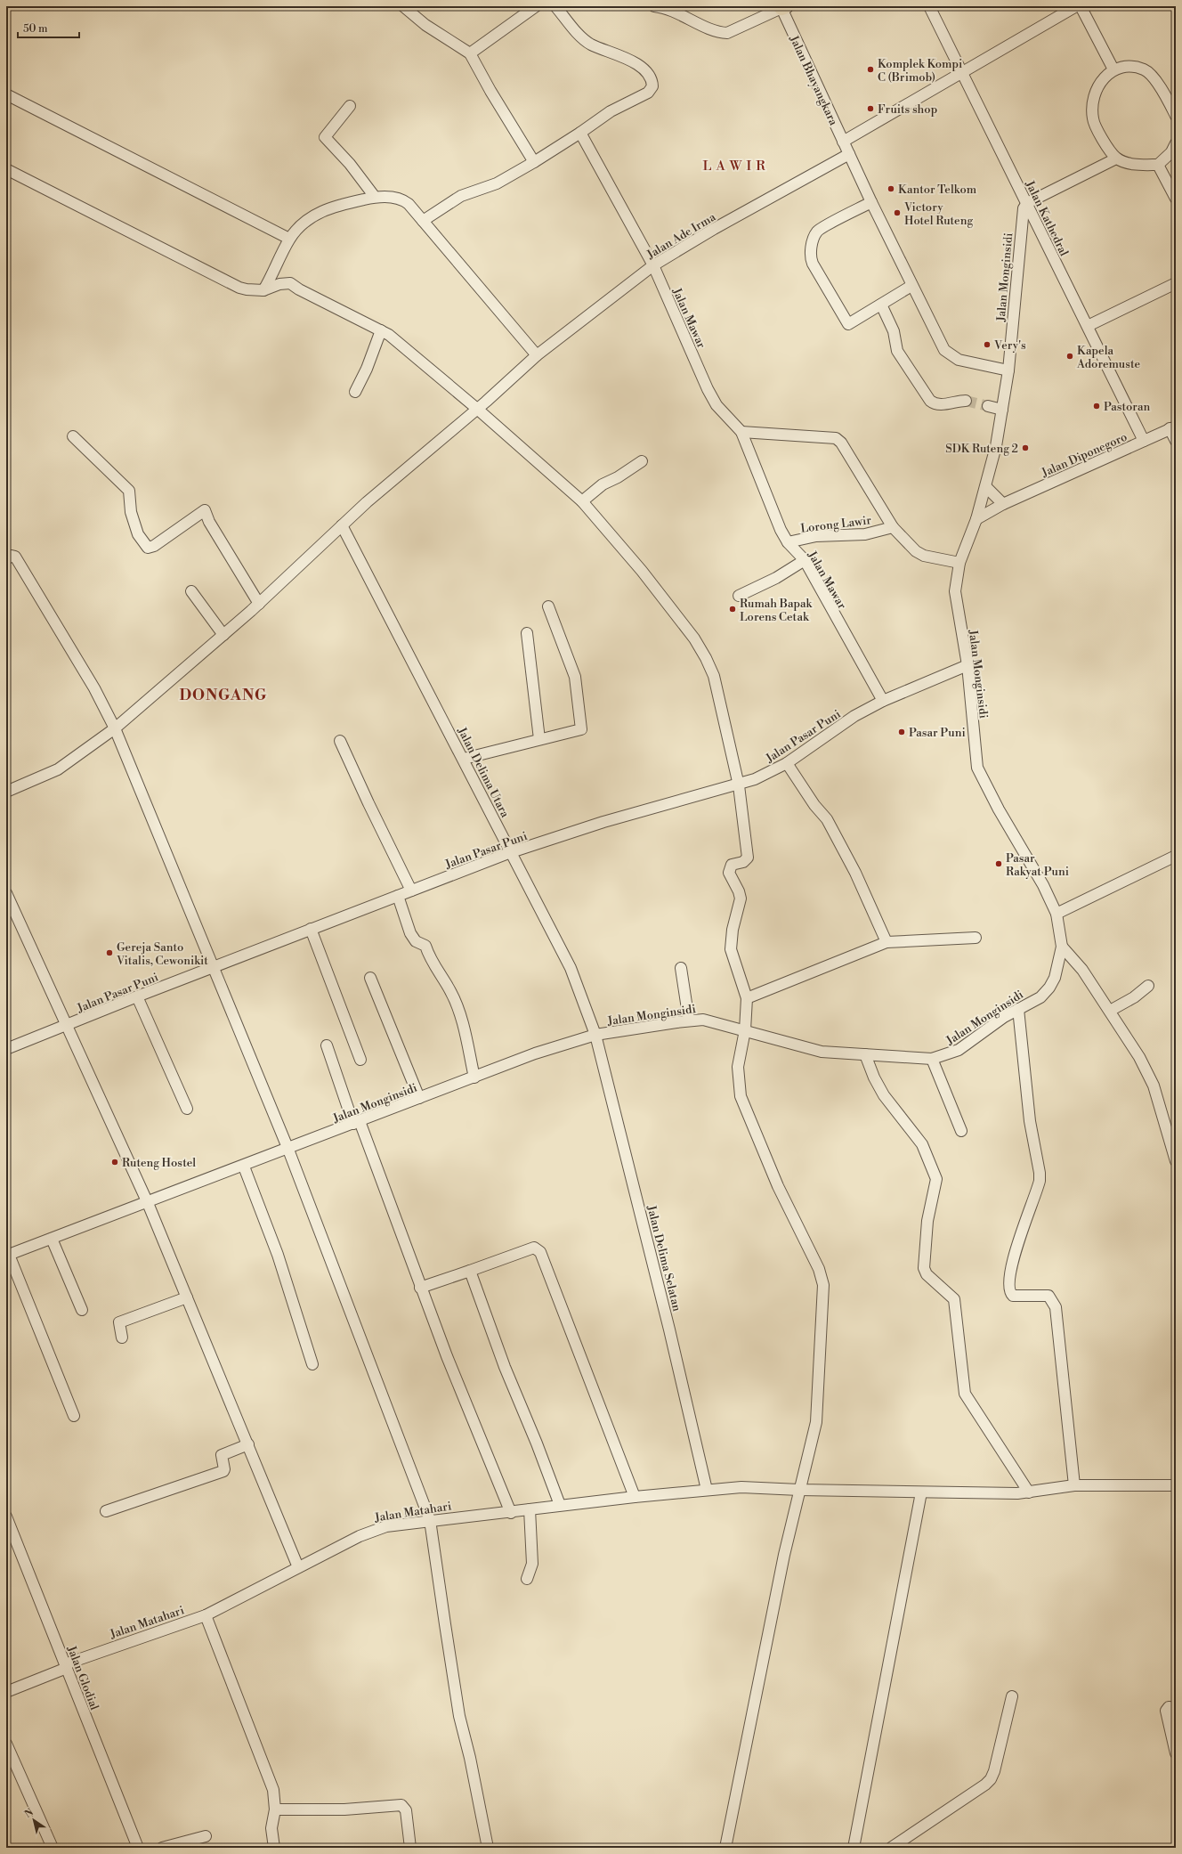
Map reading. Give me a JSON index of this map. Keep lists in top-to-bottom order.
{
  "streets": {
    "street": [
      "Jalan Bhayangkara",
      "Jalan Kathedral",
      "Jalan Ade Irma",
      "Jalan Monginsidi",
      "Jalan Mawar",
      "Jalan Diponegoro",
      "Lorong Lawir",
      "Jalan Pasar Puni",
      "Jalan Delima Utara",
      "Jalan Delima Selatan",
      "Jalan Matahari",
      "Jalan Glodial"
    ]
  },
  "crossings": [
    ["Jalan Bhayangkara", "Jalan Ade Irma"],
    ["Jalan Bhayangkara", "Jalan Monginsidi"],
    ["Jalan Kathedral", "Jalan Monginsidi"],
    ["Jalan Kathedral", "Jalan Diponegoro"],
    ["Jalan Ade Irma", "Jalan Mawar"],
    ["Jalan Ade Irma", "Jalan Delima Utara"],
    ["Jalan Monginsidi", "Jalan Diponegoro"],
    ["Jalan Monginsidi", "Jalan Pasar Puni"],
    ["Jalan Monginsidi", "Jalan Delima Utara"],
    ["Jalan Monginsidi", "Jalan Delima Selatan"],
    ["Jalan Mawar", "Lorong Lawir"],
    ["Jalan Mawar", "Jalan Pasar Puni"],
    ["Jalan Pasar Puni", "Jalan Delima Utara"],
    ["Jalan Delima Utara", "Jalan Delima Selatan"],
    ["Jalan Delima Selatan", "Jalan Matahari"],
    ["Jalan Matahari", "Jalan Glodial"]
  ],
  "districts": ["L A W I R", "DONGANG"],
  "places": [
    "Komplek Kompi C (Brimob)",
    "Fruits shop",
    "Kantor Telkom",
    "Victory Hotel Ruteng",
    "Very's",
    "Kapela Adoremuste",
    "Pastoran",
    "SDK Ruteng 2",
    "Rumah Bapak Lorens Cetak",
    "Pasar Puni",
    "Pasar Rakyat Puni",
    "Gereja Santo Vitalis, Cewonikit",
    "Ruteng Hostel"
  ],
  "scale_bar": "50 m",
  "north": "top left"
}
